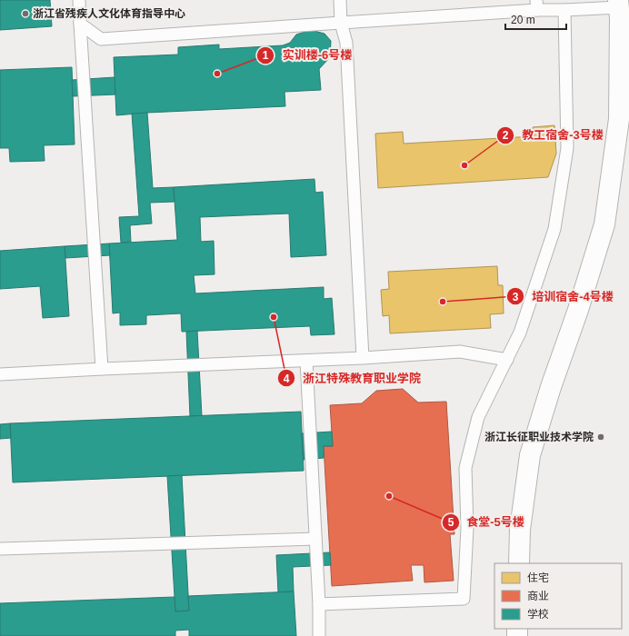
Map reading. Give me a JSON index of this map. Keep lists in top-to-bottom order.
{
  "places": [
    "浙江省残疾人文化体育指导中心",
    "实训楼-6号楼",
    "教工宿舍-3号楼",
    "培训宿舍-4号楼",
    "浙江特殊教育职业学院",
    "浙江长征职业技术学院",
    "食堂-5号楼"
  ],
  "legend": ["住宅", "商业", "学校"],
  "scale_bar": "20 m"
}
